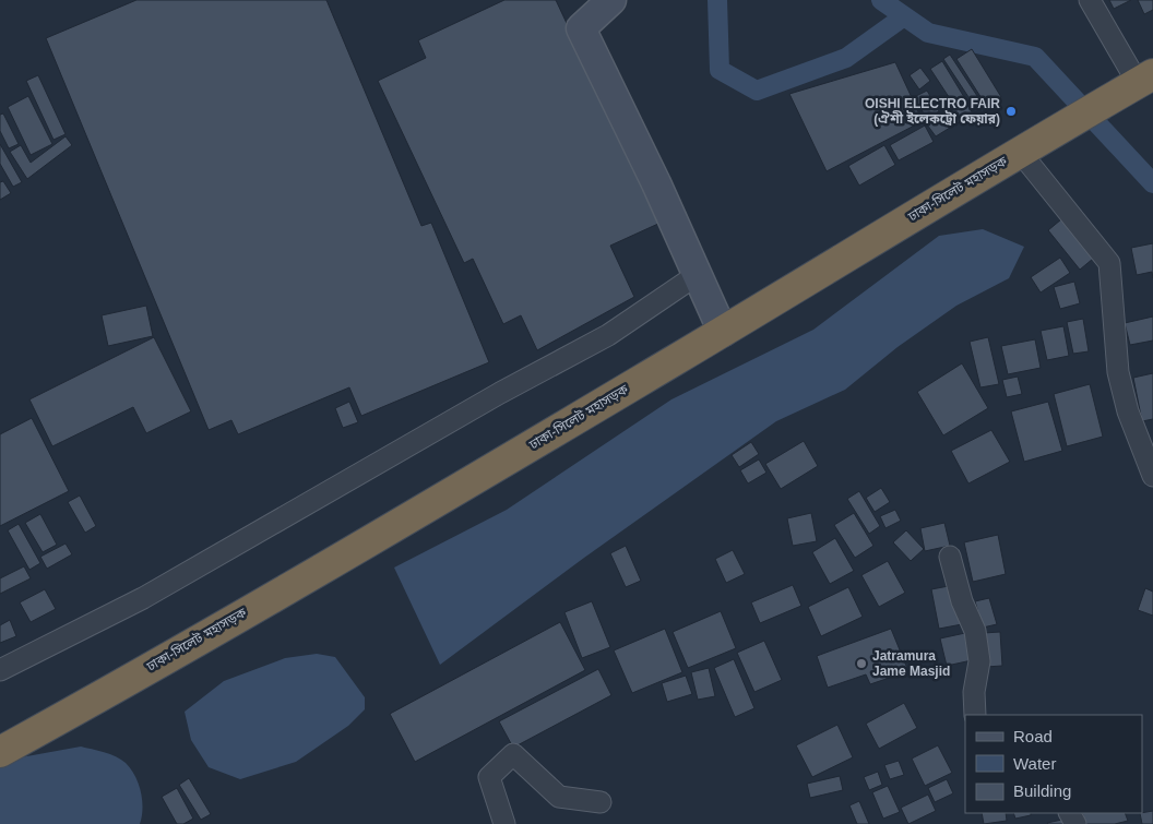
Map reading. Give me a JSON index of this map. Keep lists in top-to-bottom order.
{
  "streets": {
    "highway": ["ঢাকা-সিলেট মহাসড়ক"]
  },
  "places": ["OISHI ELECTRO FAIR (ঐশী ইলেকট্রো ফেয়ার)", "Jatramura Jame Masjid"],
  "legend": ["Road", "Water", "Building"]
}
